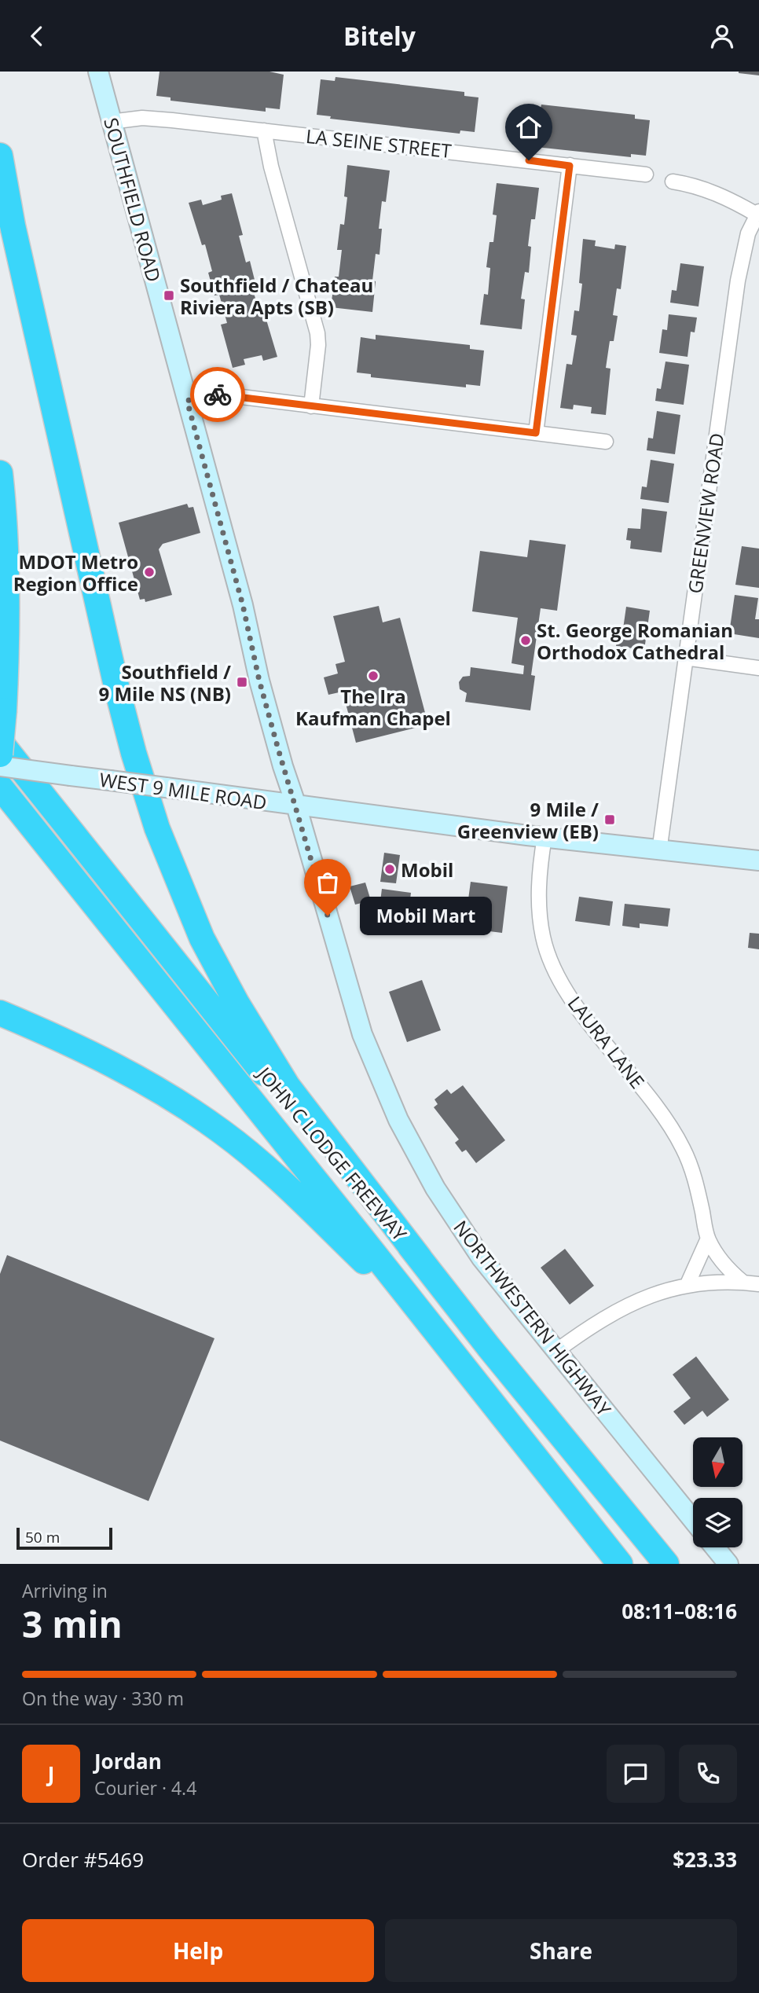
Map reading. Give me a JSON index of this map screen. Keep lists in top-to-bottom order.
{
  "streets": {
    "highway": ["JOHN C LODGE FREEWAY"],
    "main road": ["SOUTHFIELD ROAD", "WEST 9 MILE ROAD", "NORTHWESTERN HIGHWAY"],
    "street": ["LA SEINE STREET", "GREENVIEW ROAD", "LAURA LANE"]
  },
  "crossings": [
    ["LA SEINE STREET", "SOUTHFIELD ROAD"],
    ["SOUTHFIELD ROAD", "WEST 9 MILE ROAD"],
    ["SOUTHFIELD ROAD", "NORTHWESTERN HIGHWAY"],
    ["GREENVIEW ROAD", "WEST 9 MILE ROAD"],
    ["WEST 9 MILE ROAD", "LAURA LANE"],
    ["WEST 9 MILE ROAD", "NORTHWESTERN HIGHWAY"]
  ],
  "places": {
    "transit": ["Southfield / Chateau Riviera Apts (SB)", "Southfield / 9 Mile NS (NB)", "9 Mile / Greenview (EB)"],
    "other": [
      "MDOT Metro Region Office",
      "St. George Romanian Orthodox Cathedral",
      "The Ira Kaufman Chapel",
      "Mobil",
      "Mobil Mart"
    ]
  },
  "scale_bar": "50 m",
  "north": "bottom",
  "page": {
    "header": "Bitely",
    "bubble": "Mobil Mart",
    "scale": "50 m",
    "heading": ["3 min", "Arriving in", "08:11–08:16"],
    "panel": [
      "Jordan",
      "Courier · 4.4",
      "Order #5469",
      "$23.33"
    ],
    "bar": "On the way · 330 m",
    "round": "J",
    "buttons": ["Help", "Share"]
  }
}
